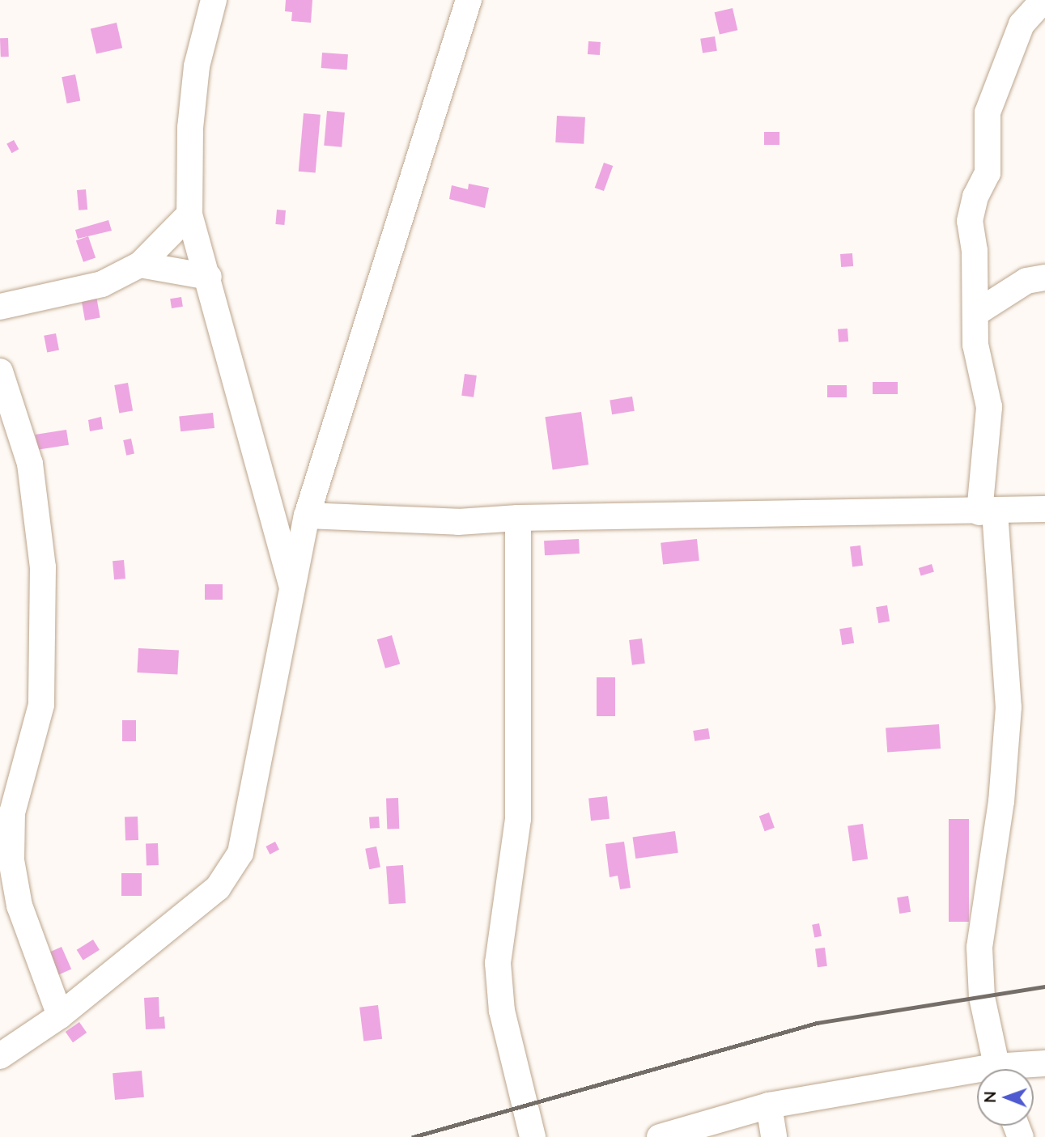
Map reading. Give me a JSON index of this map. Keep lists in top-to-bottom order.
{
  "north": "left"
}
